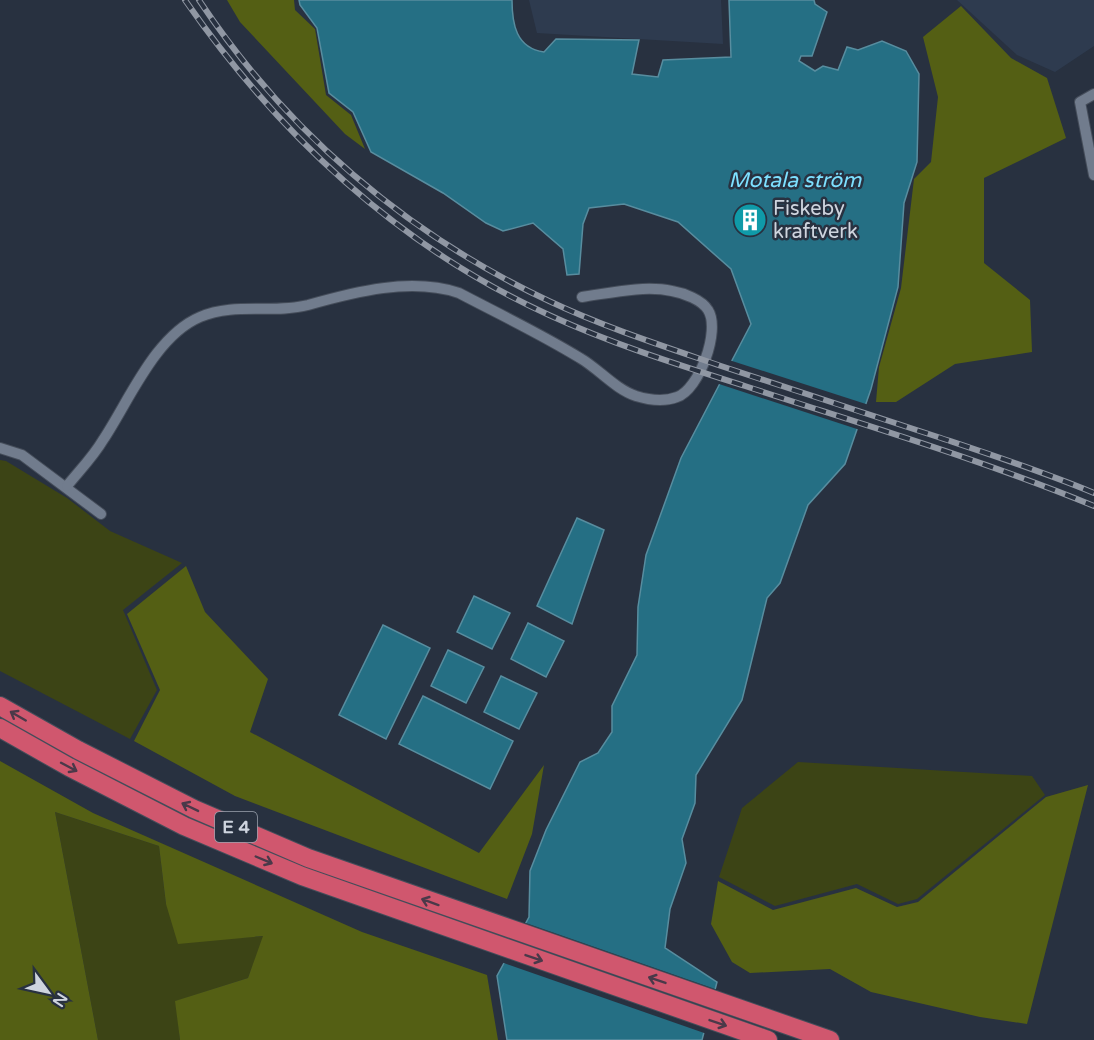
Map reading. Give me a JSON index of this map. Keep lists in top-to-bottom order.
{
  "streets": {
    "highway": ["E 4"]
  },
  "water": ["Motala ström"],
  "places": {
    "building": ["Fiskeby kraftverk"]
  },
  "north": "bottom right"
}
